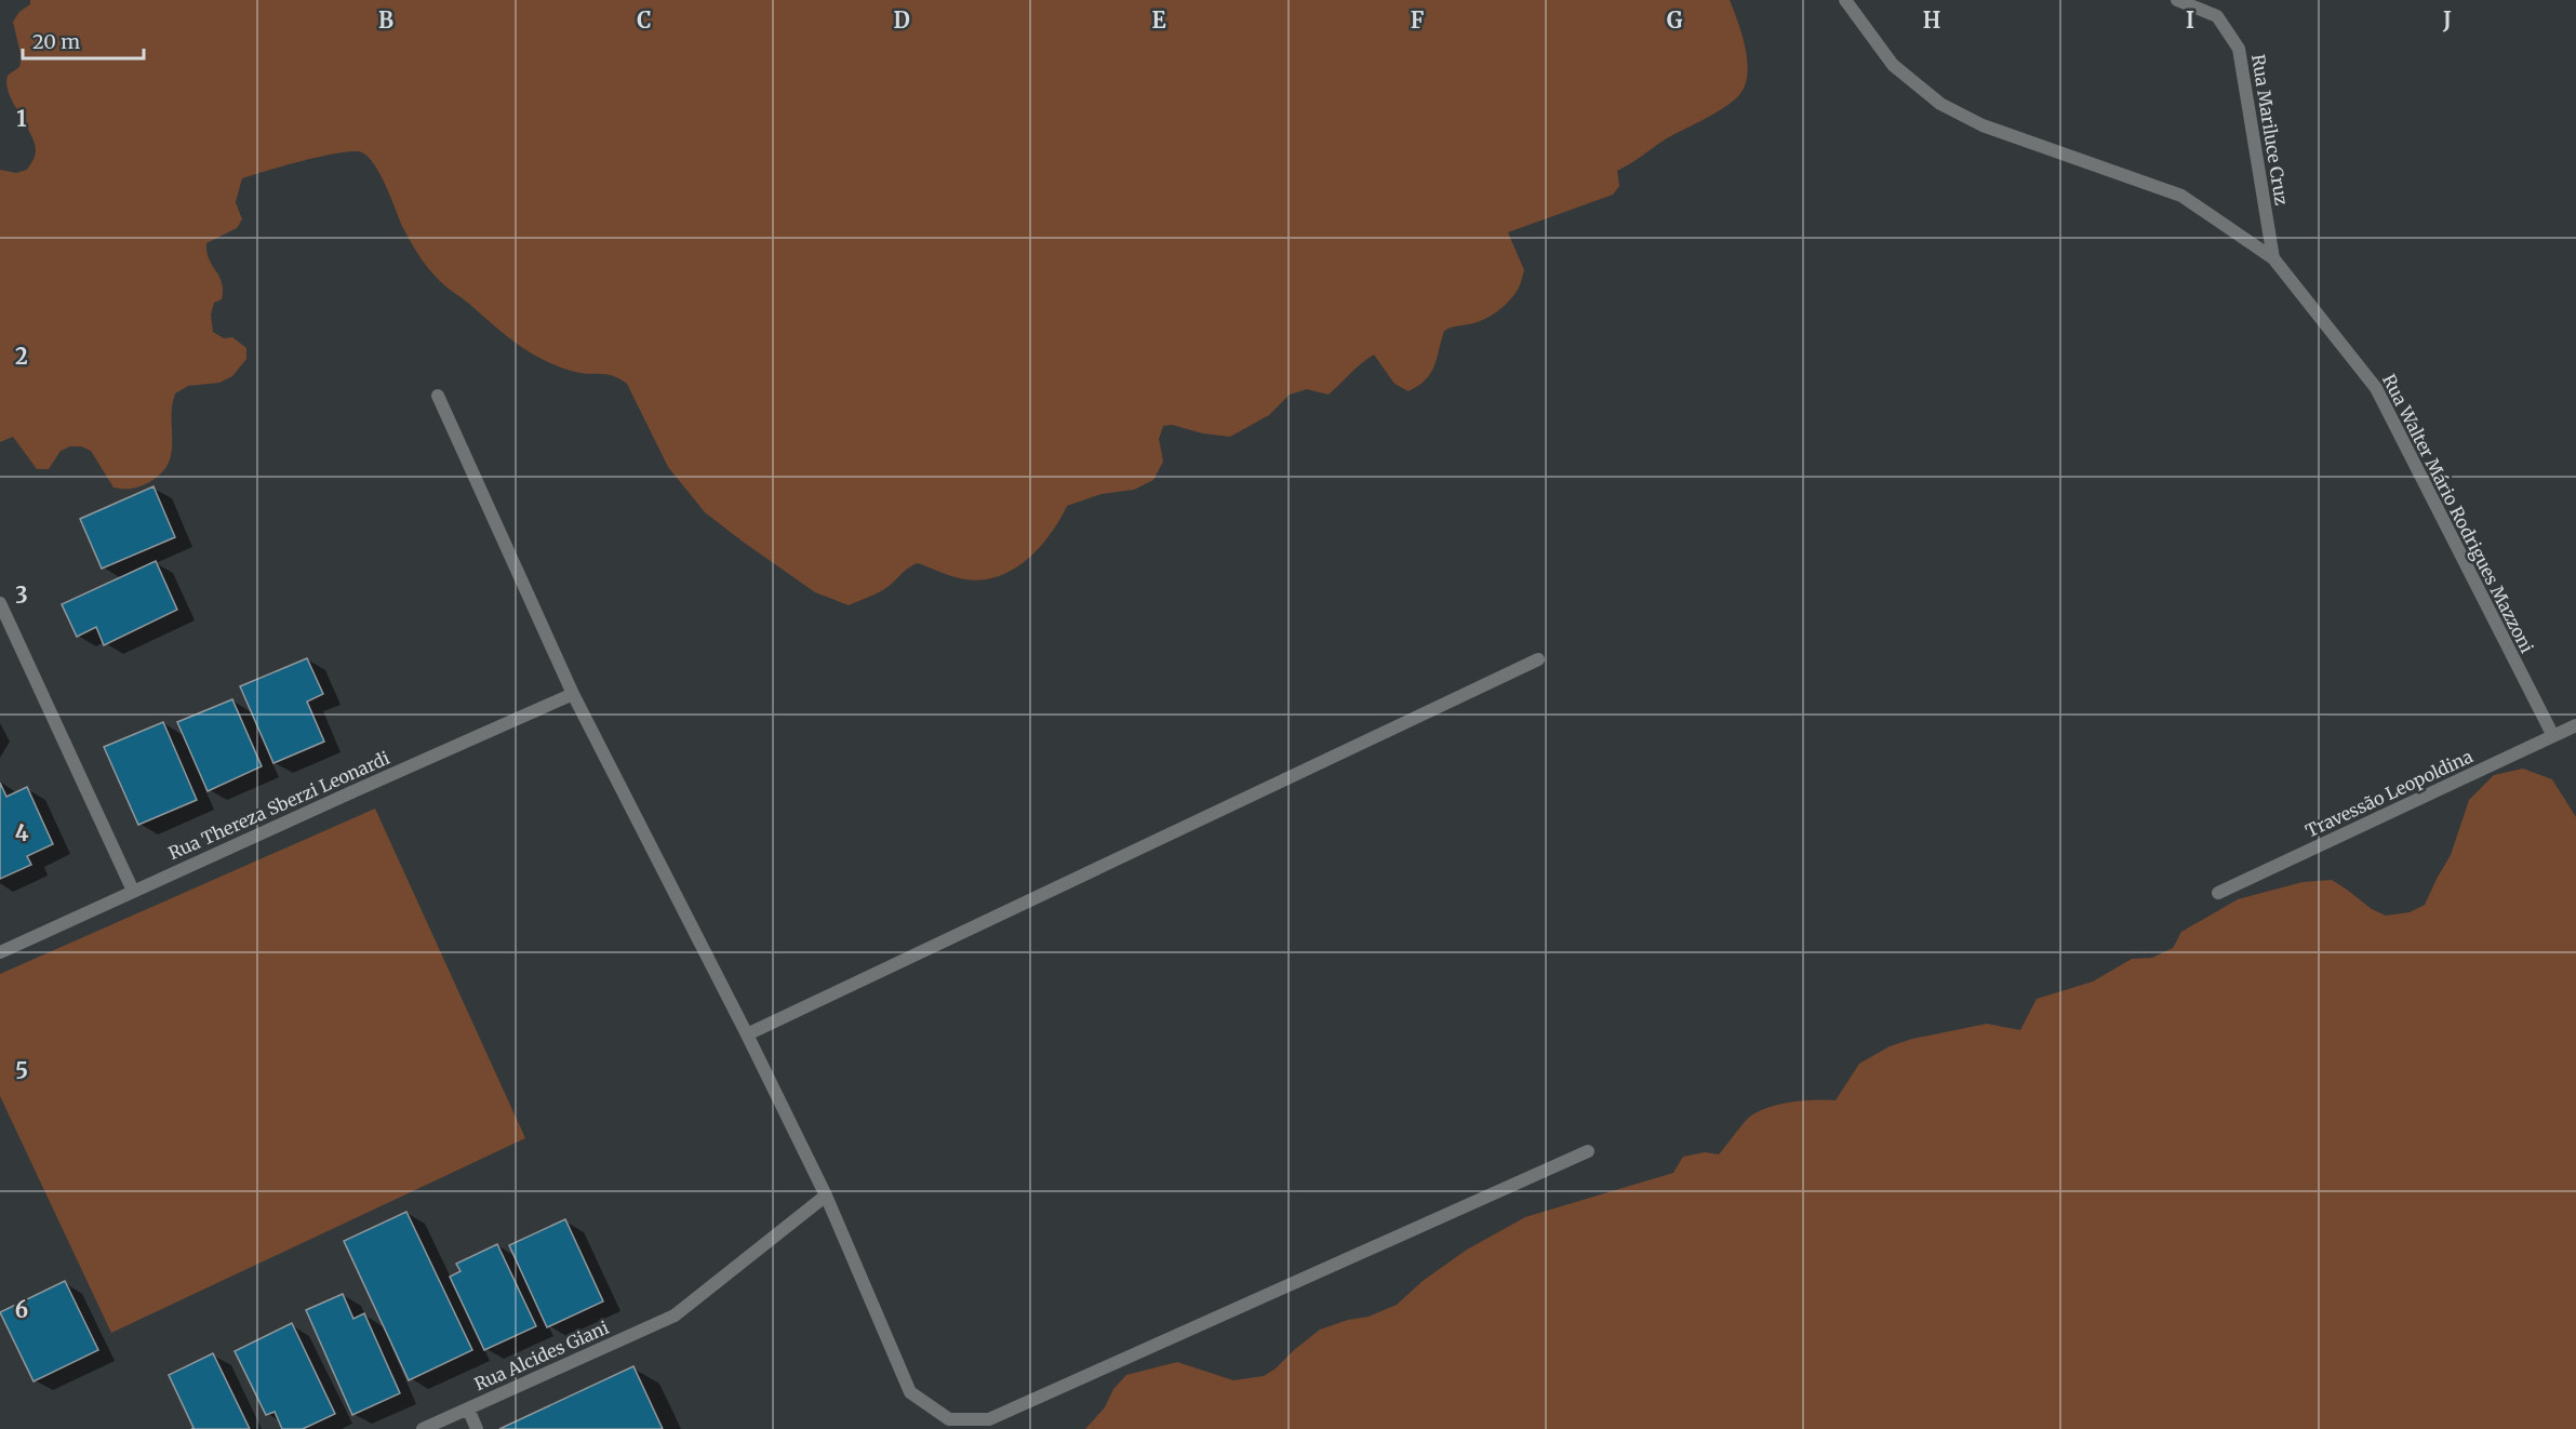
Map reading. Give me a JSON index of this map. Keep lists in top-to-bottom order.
{
  "streets": {
    "street": [
      "Rua Mariluce Cruz",
      "Rua Walter Mário Rodrigues Mazzoni",
      "Travessão Leopoldina",
      "Rua Thereza Sberzi Leonardi",
      "Rua Alcides Giani"
    ]
  },
  "crossings": [
    ["Rua Mariluce Cruz", "Rua Walter Mário Rodrigues Mazzoni"],
    ["Rua Walter Mário Rodrigues Mazzoni", "Travessão Leopoldina"]
  ],
  "scale_bar": "20 m",
  "grid": {
    "columns": [
      "B",
      "C",
      "D",
      "E",
      "F",
      "G",
      "H",
      "I",
      "J"
    ],
    "rows": [
      "1",
      "2",
      "3",
      "4",
      "5",
      "6"
    ]
  }
}
